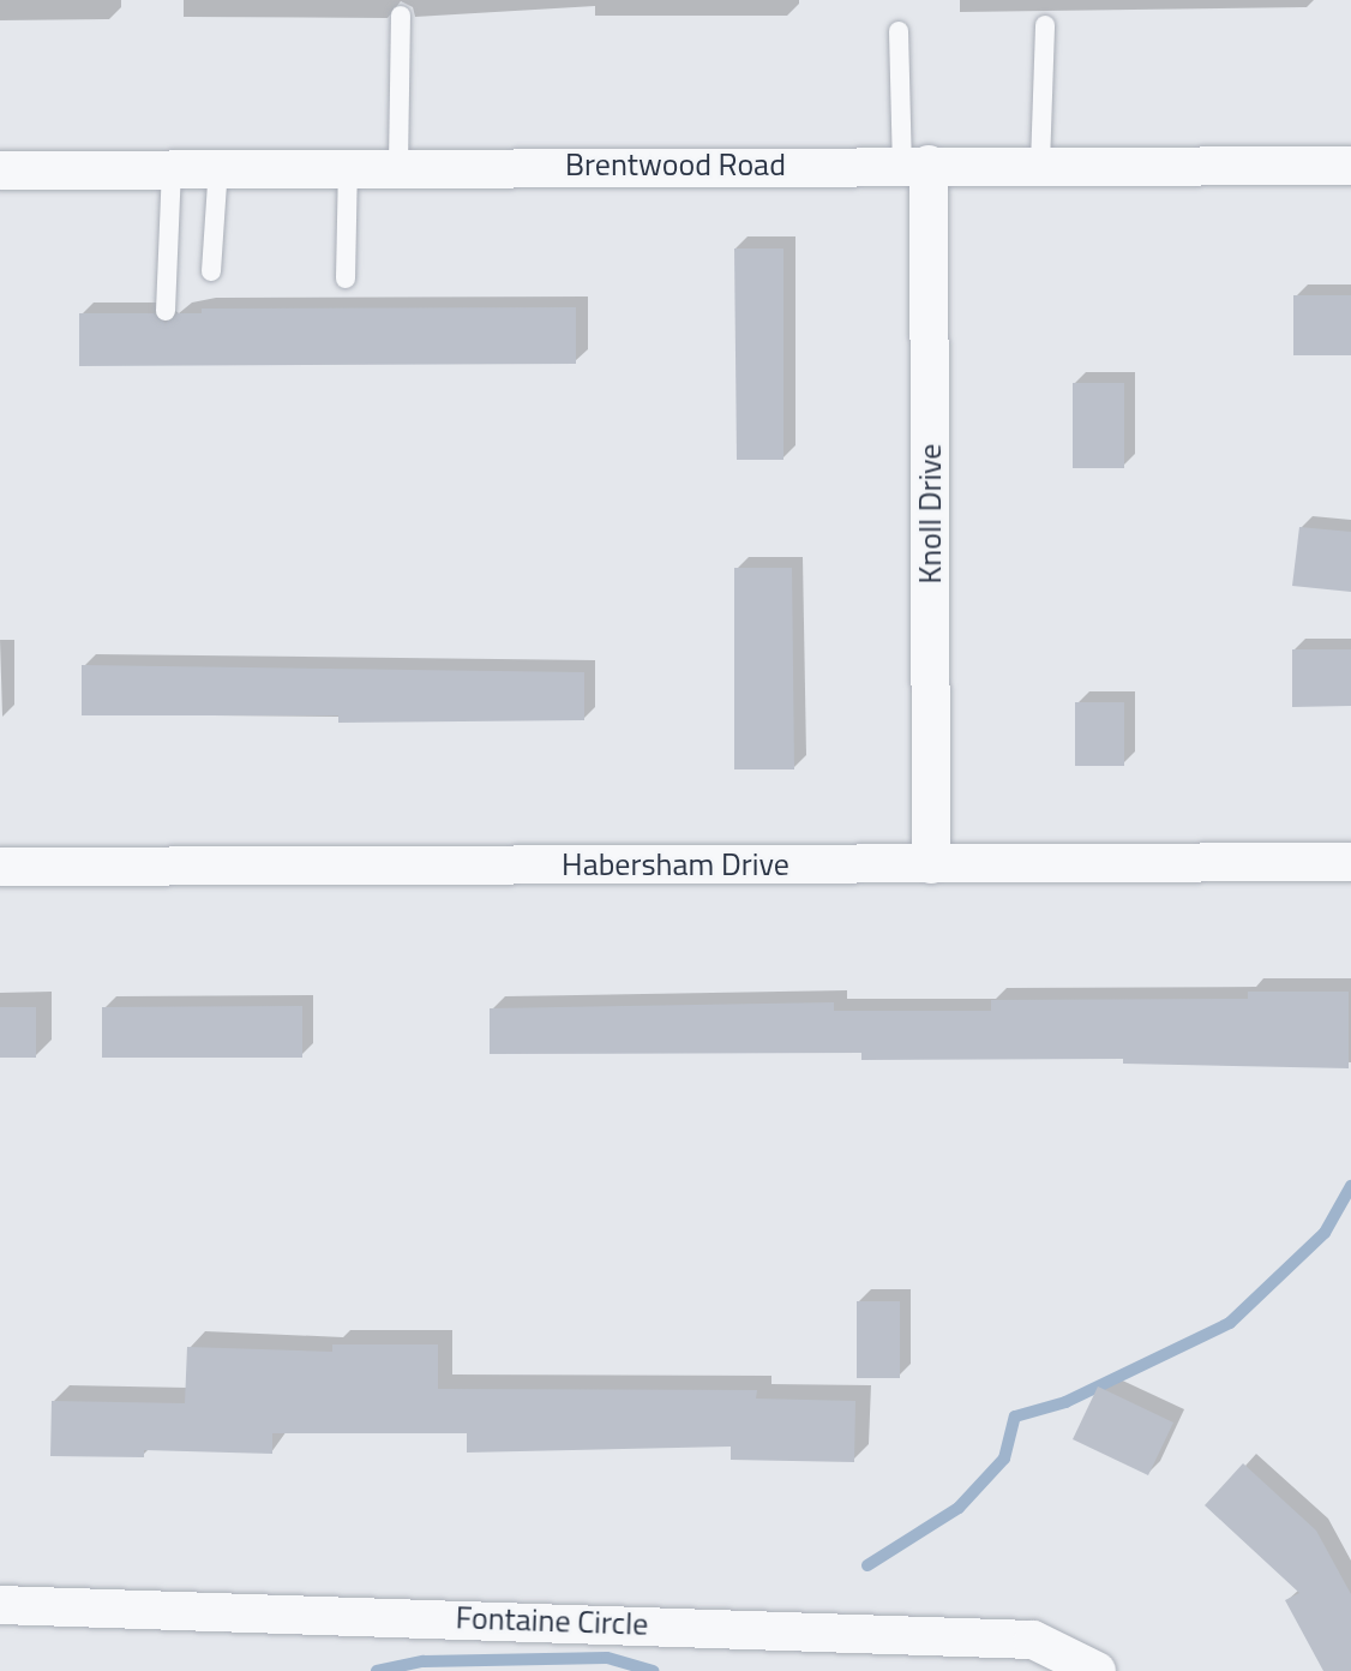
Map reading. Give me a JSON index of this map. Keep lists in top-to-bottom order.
{
  "streets": {
    "street": [
      "Brentwood Road",
      "Knoll Drive",
      "Habersham Drive",
      "Fontaine Circle"
    ]
  },
  "crossings": [
    ["Brentwood Road", "Knoll Drive"],
    ["Knoll Drive", "Habersham Drive"]
  ]
}
